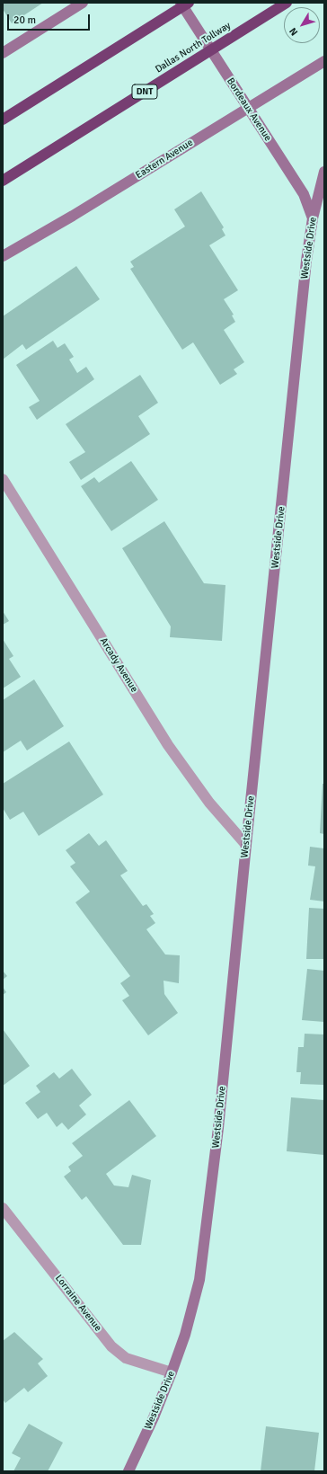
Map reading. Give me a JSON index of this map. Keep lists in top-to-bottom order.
{
  "streets": {
    "highway": ["Dallas North Tollway", "DNT"],
    "street": [
      "Bordeaux Avenue",
      "Eastern Avenue",
      "Westside Drive",
      "Arcady Avenue",
      "Lorraine Avenue"
    ]
  },
  "crossings": [
    ["Bordeaux Avenue", "Eastern Avenue"],
    ["Bordeaux Avenue", "Westside Drive"],
    ["Westside Drive", "Arcady Avenue"],
    ["Westside Drive", "Lorraine Avenue"]
  ],
  "scale_bar": "20 m",
  "north": "bottom left"
}
